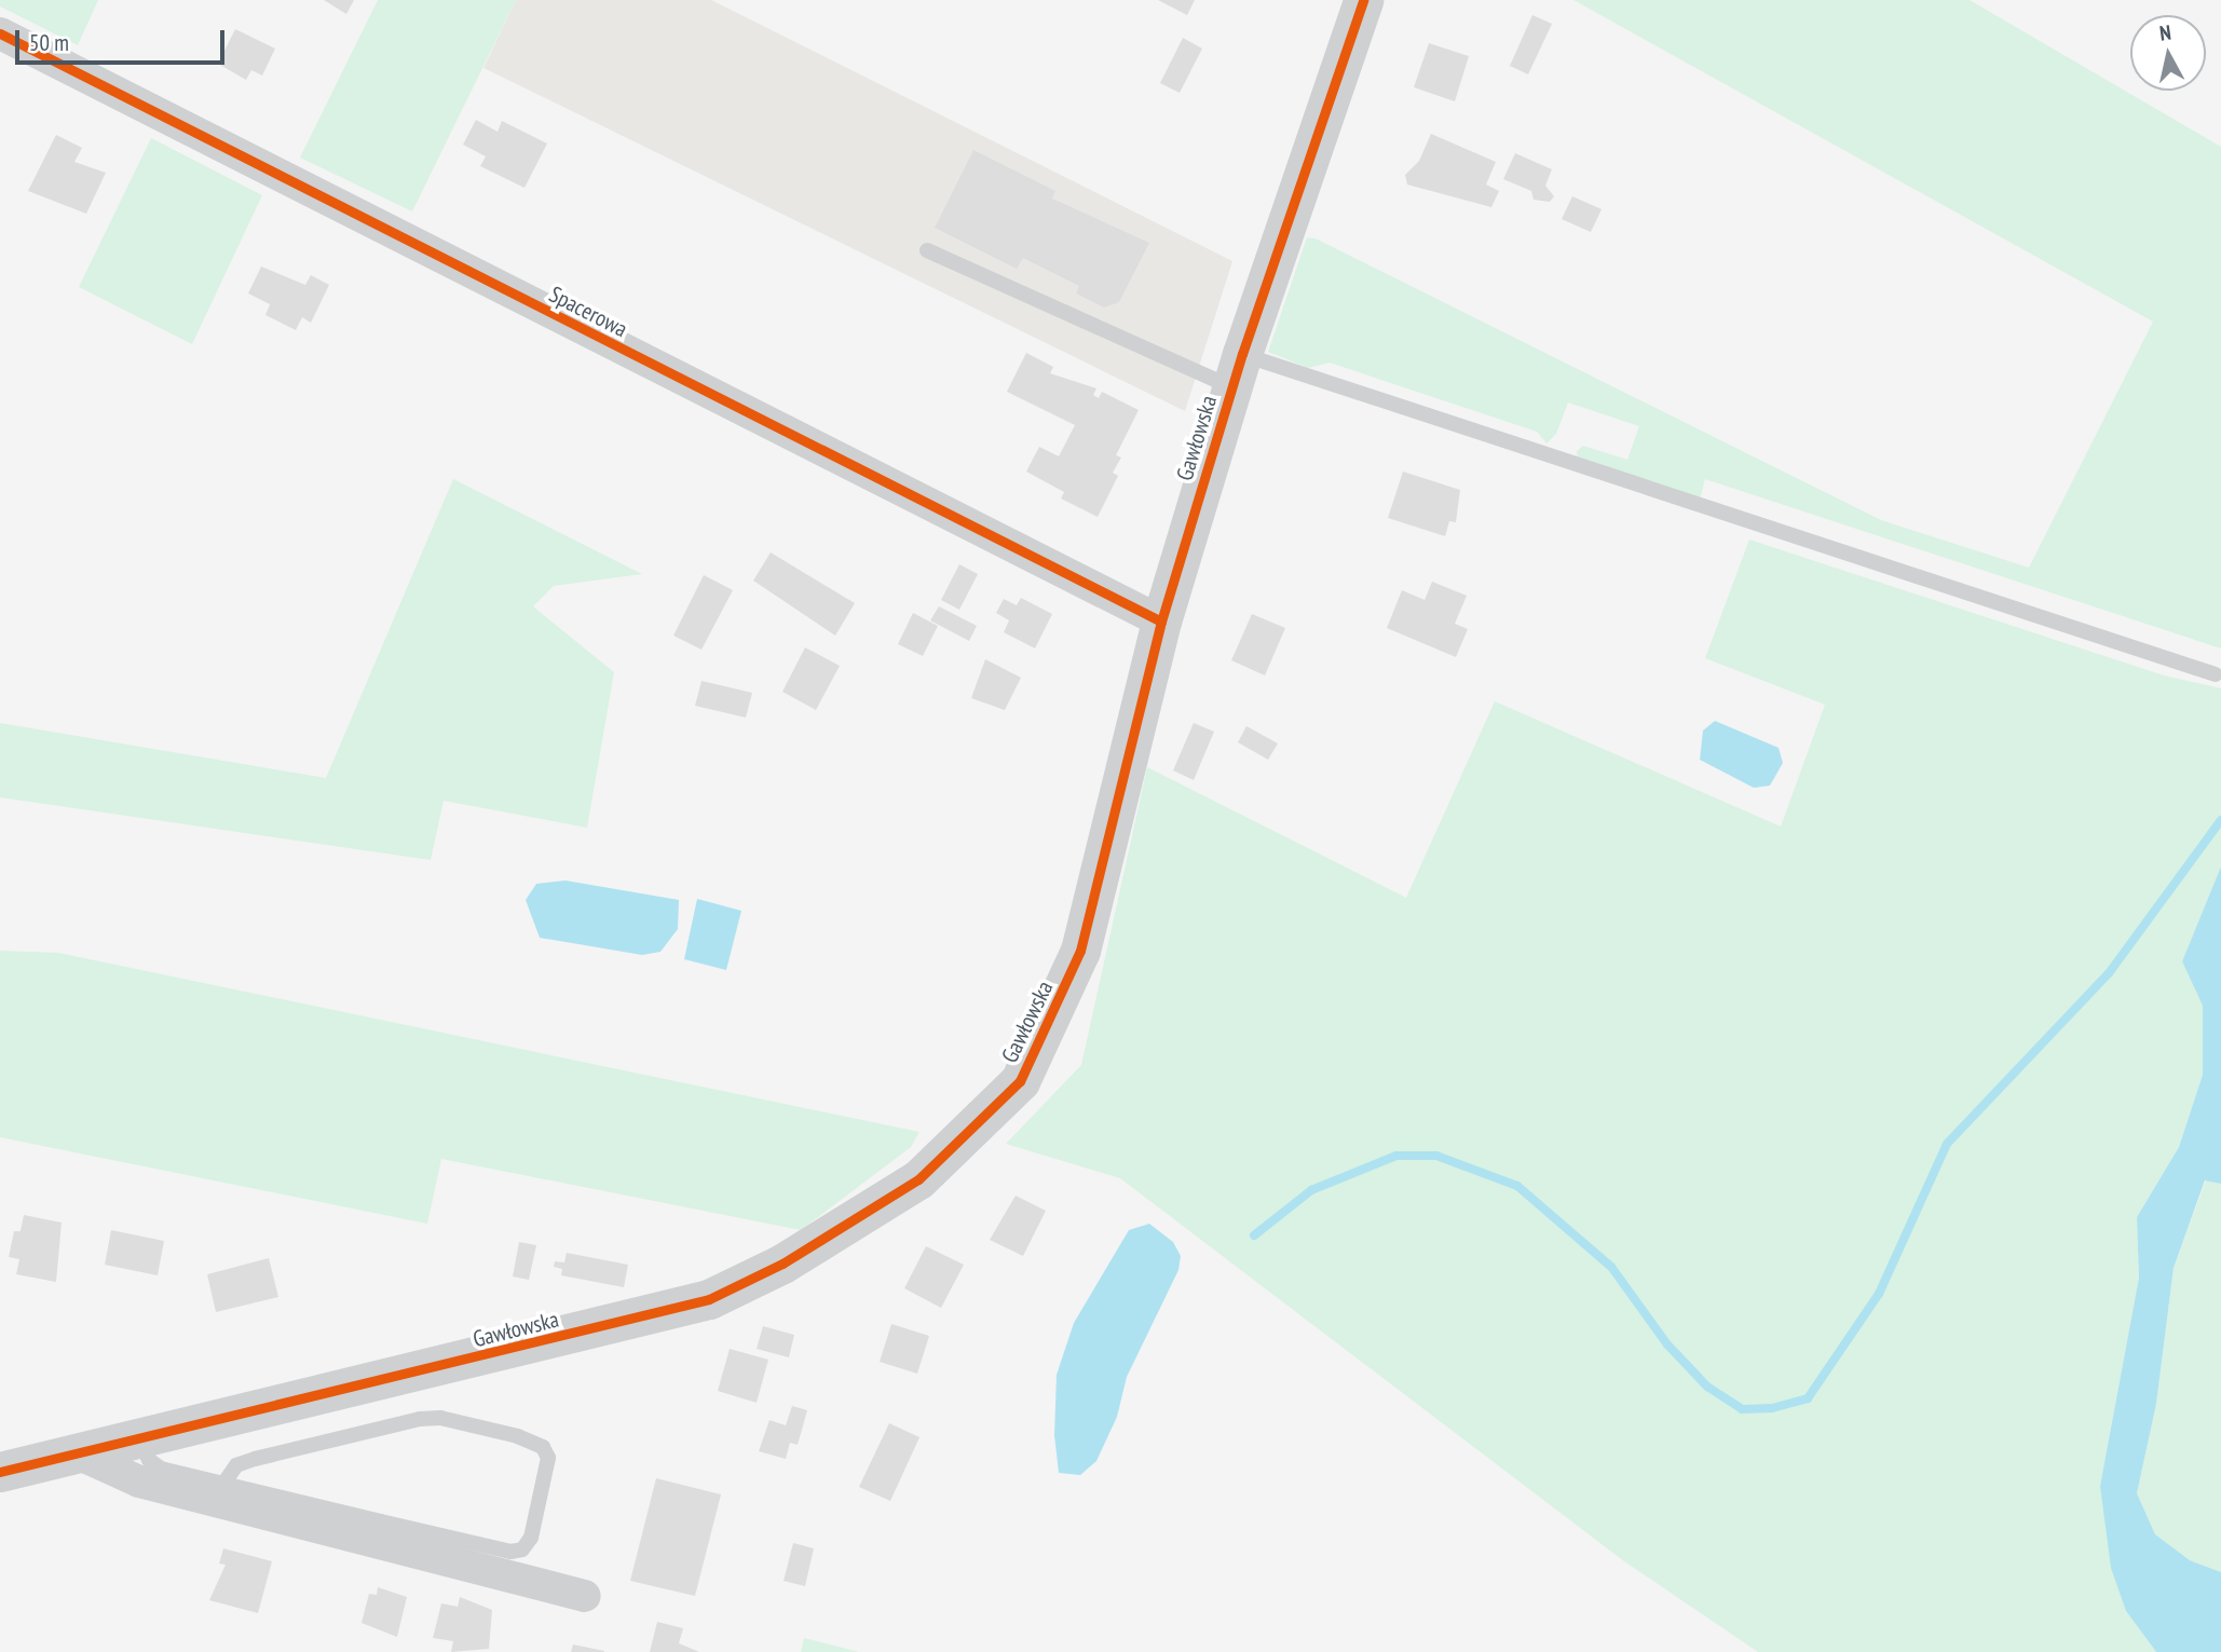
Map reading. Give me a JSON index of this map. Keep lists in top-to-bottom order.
{
  "streets": {
    "street": ["Spacerowa", "Gawłowska"]
  },
  "crossings": [
    ["Spacerowa", "Gawłowska"]
  ],
  "scale_bar": "50 m",
  "north": "top"
}
